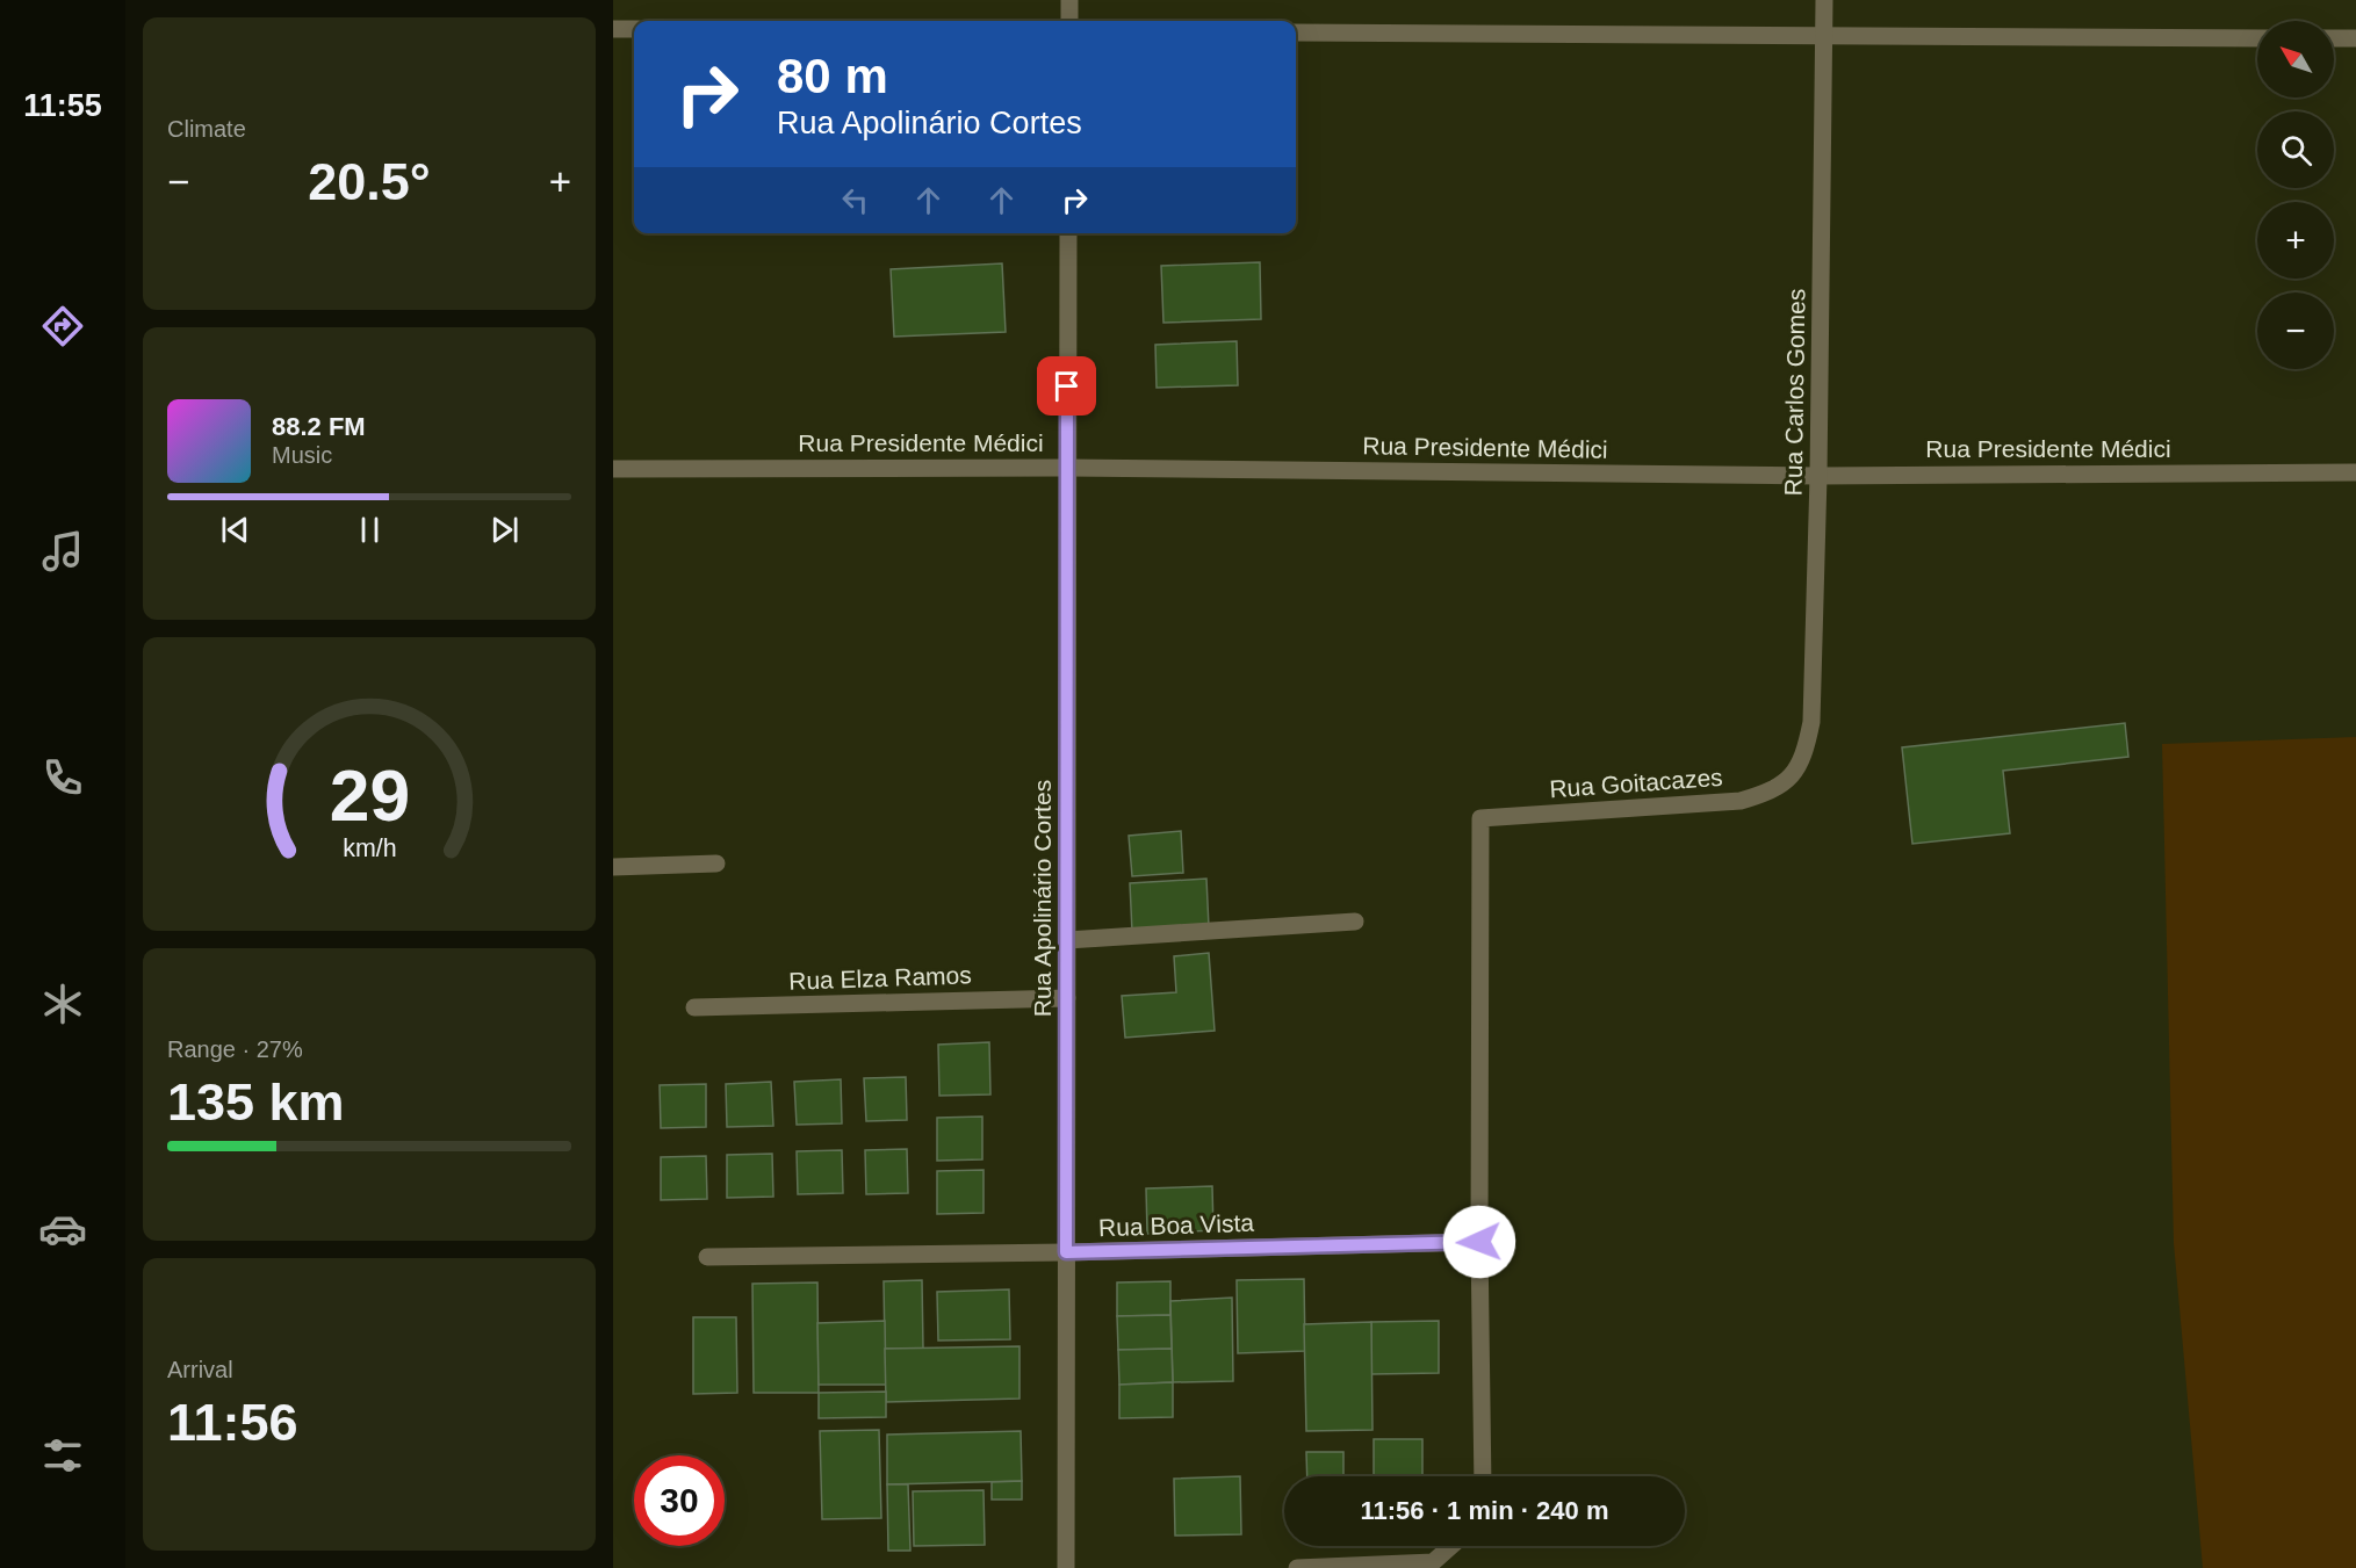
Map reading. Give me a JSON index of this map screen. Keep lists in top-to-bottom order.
{
  "streets": {
    "street": [
      "Rua Carlos Gomes",
      "Rua Presidente Médici",
      "Rua Goitacazes",
      "Rua Apolinário Cortes",
      "Rua Elza Ramos",
      "Rua Boa Vista"
    ]
  },
  "crossings": [
    ["Rua Carlos Gomes", "Rua Presidente Médici"],
    ["Rua Carlos Gomes", "Rua Goitacazes"],
    ["Rua Presidente Médici", "Rua Apolinário Cortes"],
    ["Rua Goitacazes", "Rua Boa Vista"],
    ["Rua Apolinário Cortes", "Rua Elza Ramos"],
    ["Rua Apolinário Cortes", "Rua Boa Vista"]
  ],
  "north": "top left",
  "page": {
    "tabs": "11:55",
    "tile": [
      "Climate",
      ["Range · 27%", "135 km"],
      ["Arrival", "11:56"]
    ],
    "map_buttons": ["+", "−"],
    "turn": ["80 m", "Rua Apolinário Cortes"],
    "heat": ["−", "20.5°", "+"],
    "song": ["88.2 FM", "Music"],
    "limit": "30",
    "trip": "11:56 · 1 min · 240 m",
    "gauge": ["29", "km/h"]
  }
}
